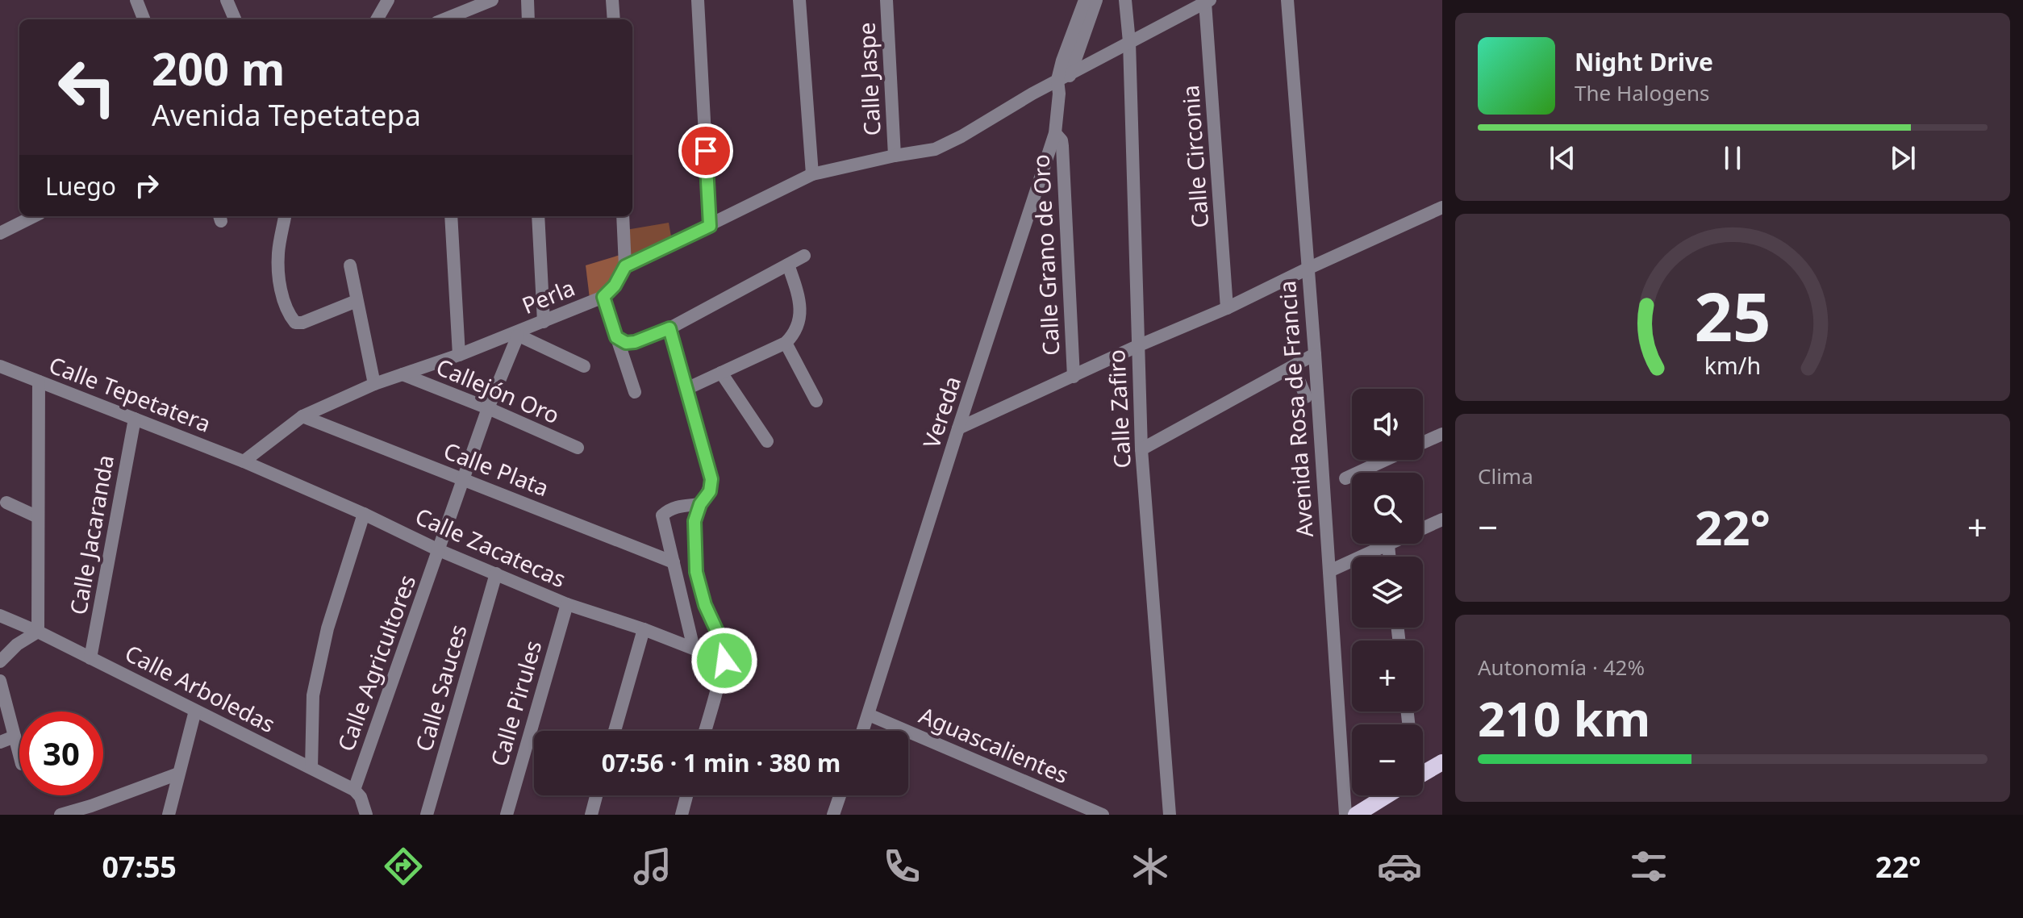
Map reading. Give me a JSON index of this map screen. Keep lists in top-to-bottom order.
{
  "streets": {
    "street": [
      "Calle Jaspe",
      "Calle Circonia",
      "Calle Grano de Oro",
      "Perla",
      "Callejón Oro",
      "Calle Tepetatera",
      "Calle Zafiro",
      "Avenida Rosa de Francia",
      "Vereda",
      "Calle Plata",
      "Calle Jacaranda",
      "Calle Zacatecas",
      "Calle Agricultores",
      "Calle Sauces",
      "Calle Arboledas",
      "Calle Pirules",
      "Aguascalientes"
    ]
  },
  "crossings": [
    ["Calle Grano de Oro", "Vereda"],
    ["Perla", "Callejón Oro"],
    ["Perla", "Calle Tepetatera"],
    ["Perla", "Calle Plata"],
    ["Perla", "Calle Zacatecas"],
    ["Perla", "Calle Agricultores"],
    ["Callejón Oro", "Calle Agricultores"],
    ["Calle Tepetatera", "Calle Jacaranda"],
    ["Calle Tepetatera", "Calle Zacatecas"],
    ["Vereda", "Aguascalientes"],
    ["Calle Plata", "Calle Agricultores"],
    ["Calle Jacaranda", "Calle Arboledas"],
    ["Calle Zacatecas", "Calle Agricultores"],
    ["Calle Zacatecas", "Calle Sauces"],
    ["Calle Zacatecas", "Calle Pirules"],
    ["Calle Agricultores", "Calle Arboledas"]
  ],
  "page": {
    "turn": ["200 m", "Avenida Tepetatepa"],
    "song": ["Night Drive", "The Halogens"],
    "then": "Luego",
    "map_buttons": ["+", "−"],
    "tile": [
      "Clima",
      ["Autonomía · 42%", "210 km"]
    ],
    "heat": ["−", "22°", "+"],
    "limit": "30",
    "trip": "07:56 · 1 min · 380 m",
    "tabs": ["07:55", "22°"],
    "gauge": ["25", "km/h"]
  }
}
